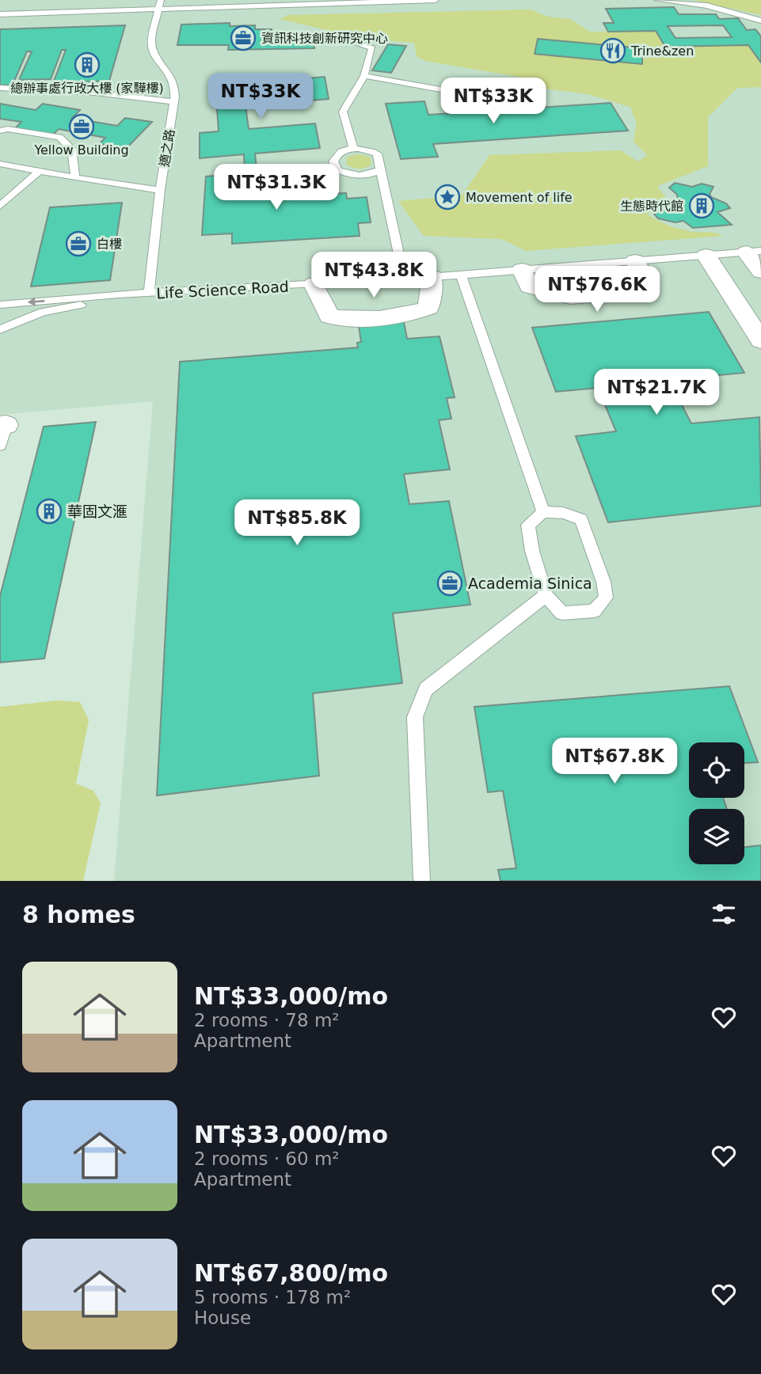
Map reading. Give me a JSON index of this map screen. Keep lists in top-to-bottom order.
{
  "streets": {
    "lane": ["適之路", "Life Science Road"]
  },
  "crossings": [
    ["適之路", "Life Science Road"]
  ],
  "places": {
    "office": [
      "資訊科技創新研究中心",
      "Yellow Building",
      "白樓",
      "Academia Sinica"
    ],
    "restaurant": ["Trine&zen"],
    "building": ["總辦事處行政大樓 (家驊樓)", "生態時代館", "華固文滙"],
    "place": ["Movement of life"]
  },
  "page": {
    "price": [
      "NT$33K",
      "NT$33K",
      "NT$31.3K",
      "NT$43.8K",
      "NT$76.6K",
      "NT$21.7K",
      "NT$85.8K",
      "NT$67.8K"
    ],
    "heading": "8 homes",
    "list": [
      {
        "name": "NT$33,000/mo",
        "note": "2 rooms · 78 m² · Apartment"
      },
      {
        "name": "NT$33,000/mo",
        "note": "2 rooms · 60 m² · Apartment"
      },
      {
        "name": "NT$67,800/mo",
        "note": "5 rooms · 178 m² · House"
      }
    ]
  }
}
